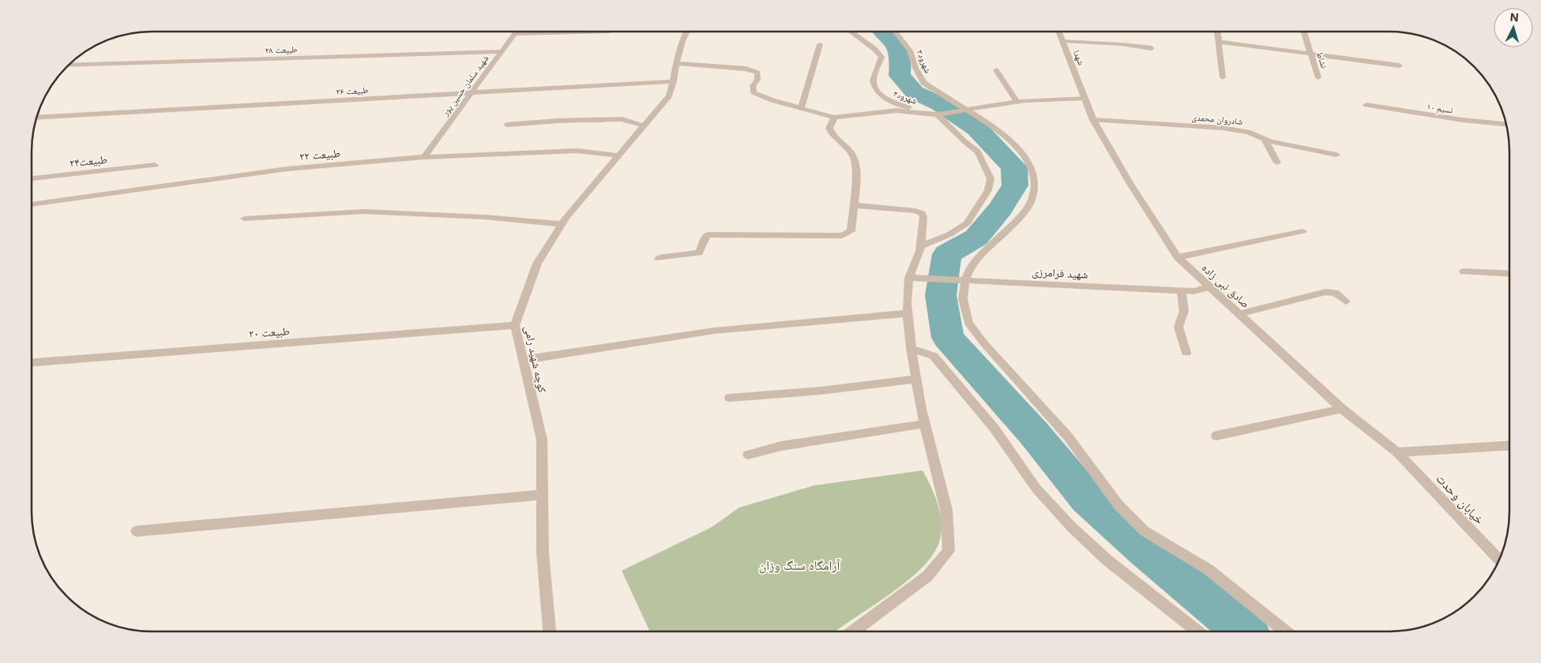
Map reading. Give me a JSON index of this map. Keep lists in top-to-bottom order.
{
  "streets": {
    "street": [
      "طبیعت ۲۸",
      "شهدا",
      "نشاط",
      "شهرود۳",
      "شهید سلمان حسین پور",
      "طبیعت ۲۶",
      "شهرود۴",
      "نسیم ۱۰",
      "شادروان محمدی",
      "طبیعت ۲۲",
      "طبیعت۲۴",
      "شهید فرامرزی",
      "صادق نبی زاده",
      "طبیعت ۲۰",
      "کوچه شهید رامی",
      "خیابان وحدت"
    ]
  },
  "crossings": [
    ["طبیعت ۲۸", "شهید سلمان حسین پور"],
    ["شهدا", "صادق نبی زاده"],
    ["شهرود۳", "شهید فرامرزی"],
    ["شهید سلمان حسین پور", "طبیعت ۲۶"],
    ["شهید سلمان حسین پور", "طبیعت ۲۲"],
    ["طبیعت ۲۶", "کوچه شهید رامی"],
    ["شادروان محمدی", "صادق نبی زاده"],
    ["طبیعت ۲۲", "کوچه شهید رامی"],
    ["شهید فرامرزی", "صادق نبی زاده"],
    ["صادق نبی زاده", "خیابان وحدت"],
    ["طبیعت ۲۰", "کوچه شهید رامی"]
  ],
  "parks": ["آرامگاه سنگ وزان"],
  "north": "top"
}
